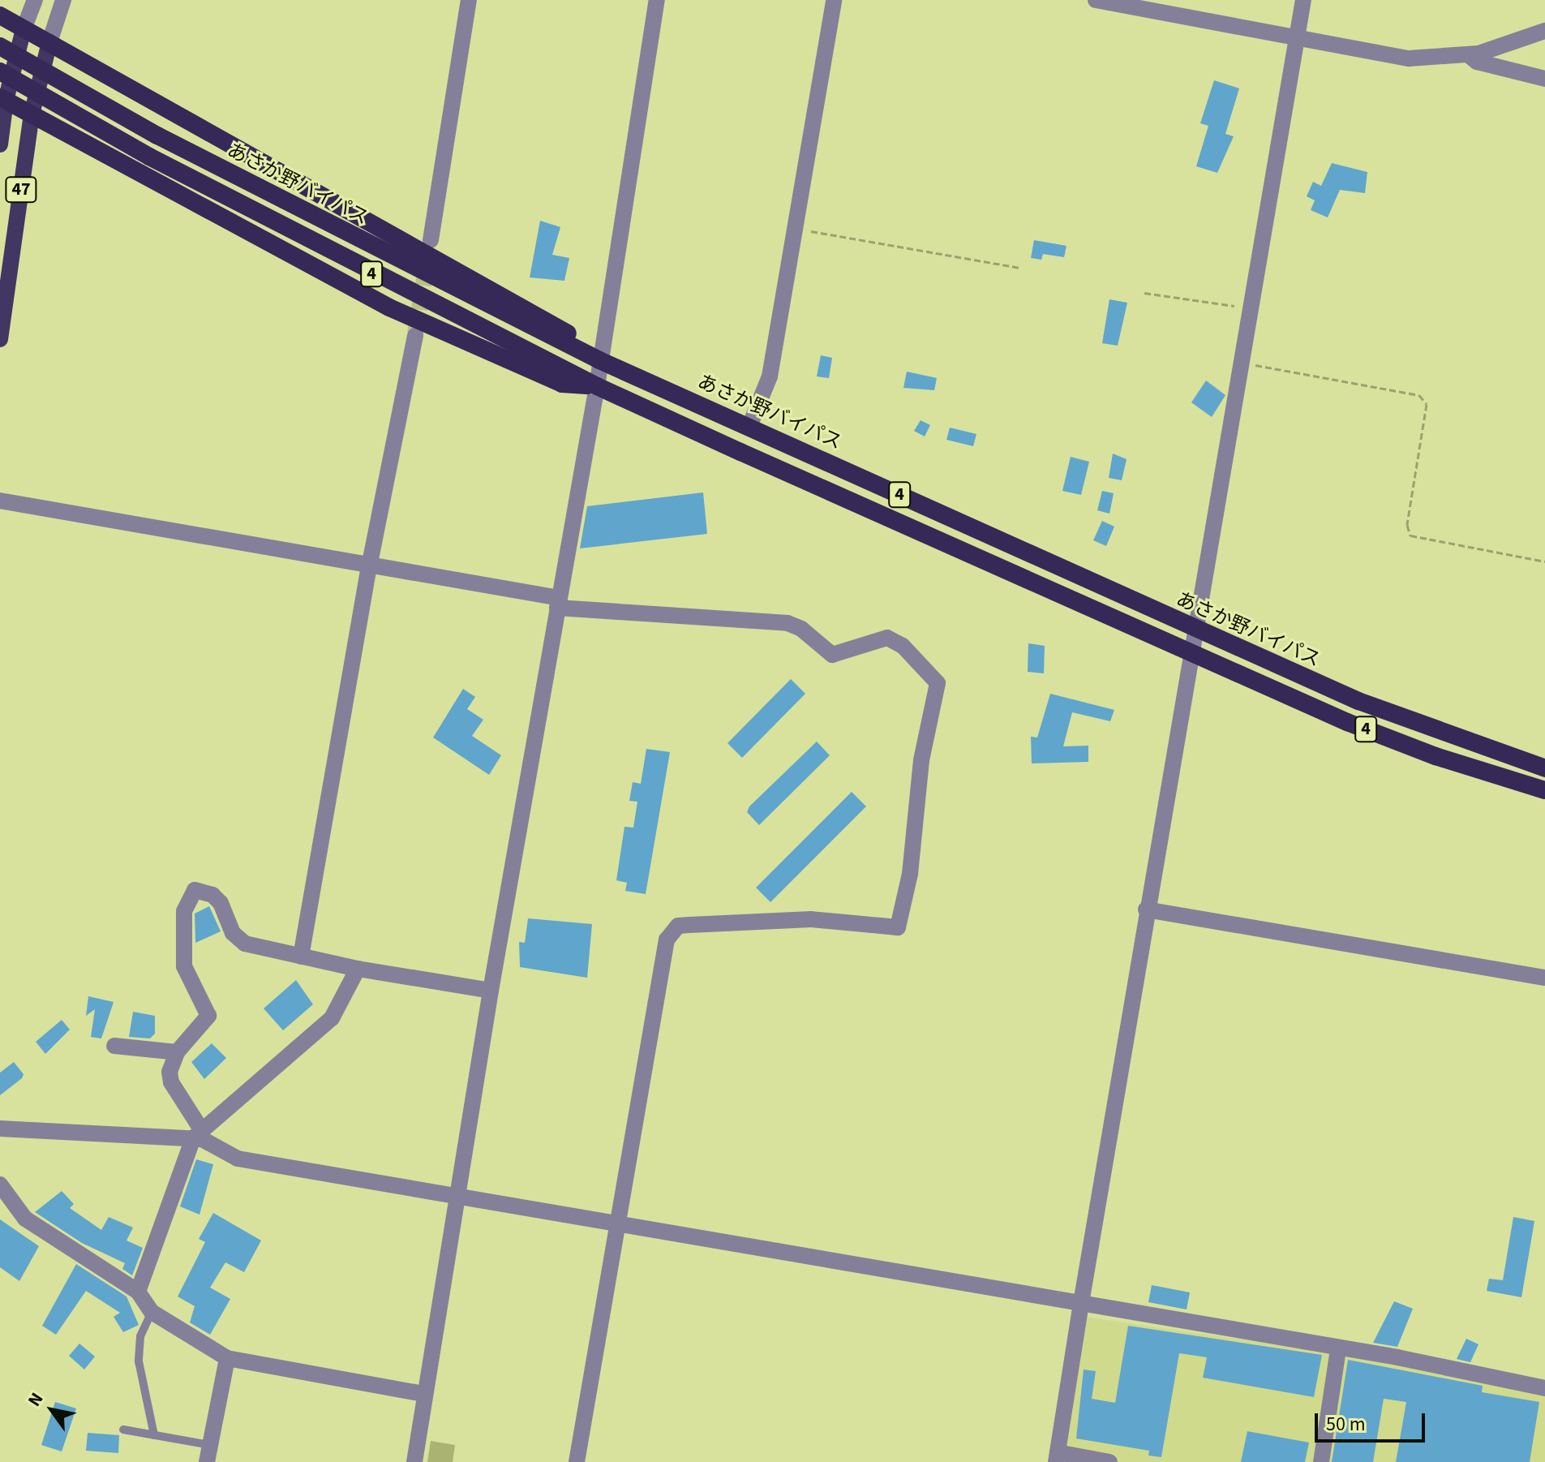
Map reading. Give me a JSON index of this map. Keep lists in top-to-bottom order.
{
  "streets": {
    "highway": ["あさか野バイパス", "4"],
    "main road": ["47"]
  },
  "crossings": [
    ["あさか野バイパス", "4"]
  ],
  "scale_bar": "50 m",
  "north": "top left"
}
